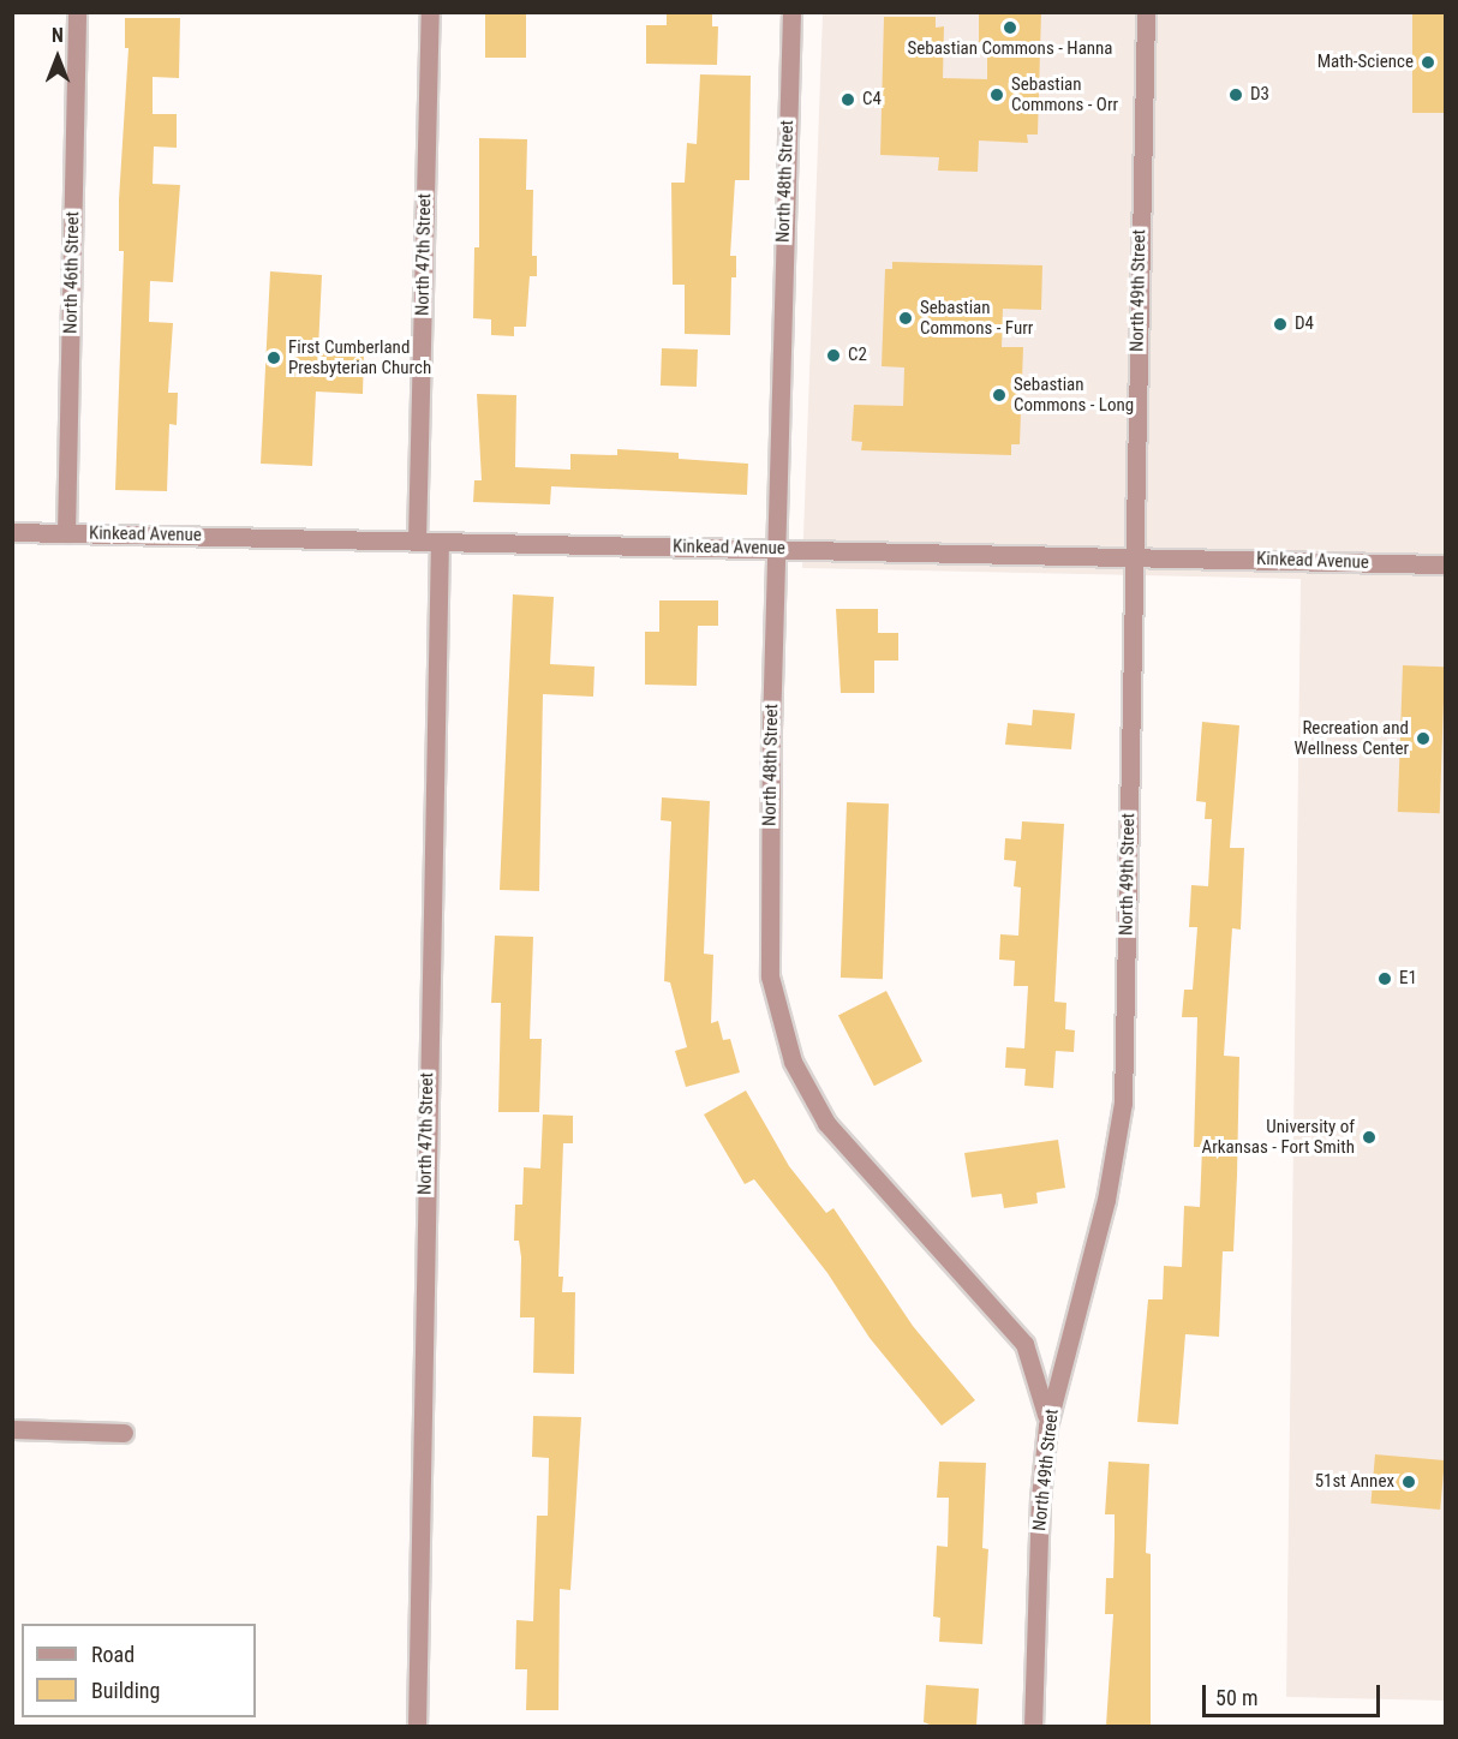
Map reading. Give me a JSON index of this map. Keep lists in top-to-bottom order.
{
  "streets": {
    "street": [
      "North 48th Street",
      "North 47th Street",
      "North 46th Street",
      "North 49th Street",
      "Kinkead Avenue"
    ]
  },
  "crossings": [
    ["North 48th Street", "North 49th Street"],
    ["North 48th Street", "Kinkead Avenue"],
    ["North 47th Street", "Kinkead Avenue"],
    ["North 46th Street", "Kinkead Avenue"],
    ["North 49th Street", "Kinkead Avenue"]
  ],
  "places": [
    "Sebastian Commons - Hanna",
    "Math-Science",
    "Sebastian Commons - Orr",
    "D3",
    "C4",
    "Sebastian Commons - Furr",
    "D4",
    "C2",
    "First Cumberland Presbyterian Church",
    "Sebastian Commons - Long",
    "Recreation and Wellness Center",
    "E1",
    "University of Arkansas - Fort Smith",
    "51st Annex"
  ],
  "legend": ["Road", "Building"],
  "scale_bar": "50 m",
  "north": "top"
}
